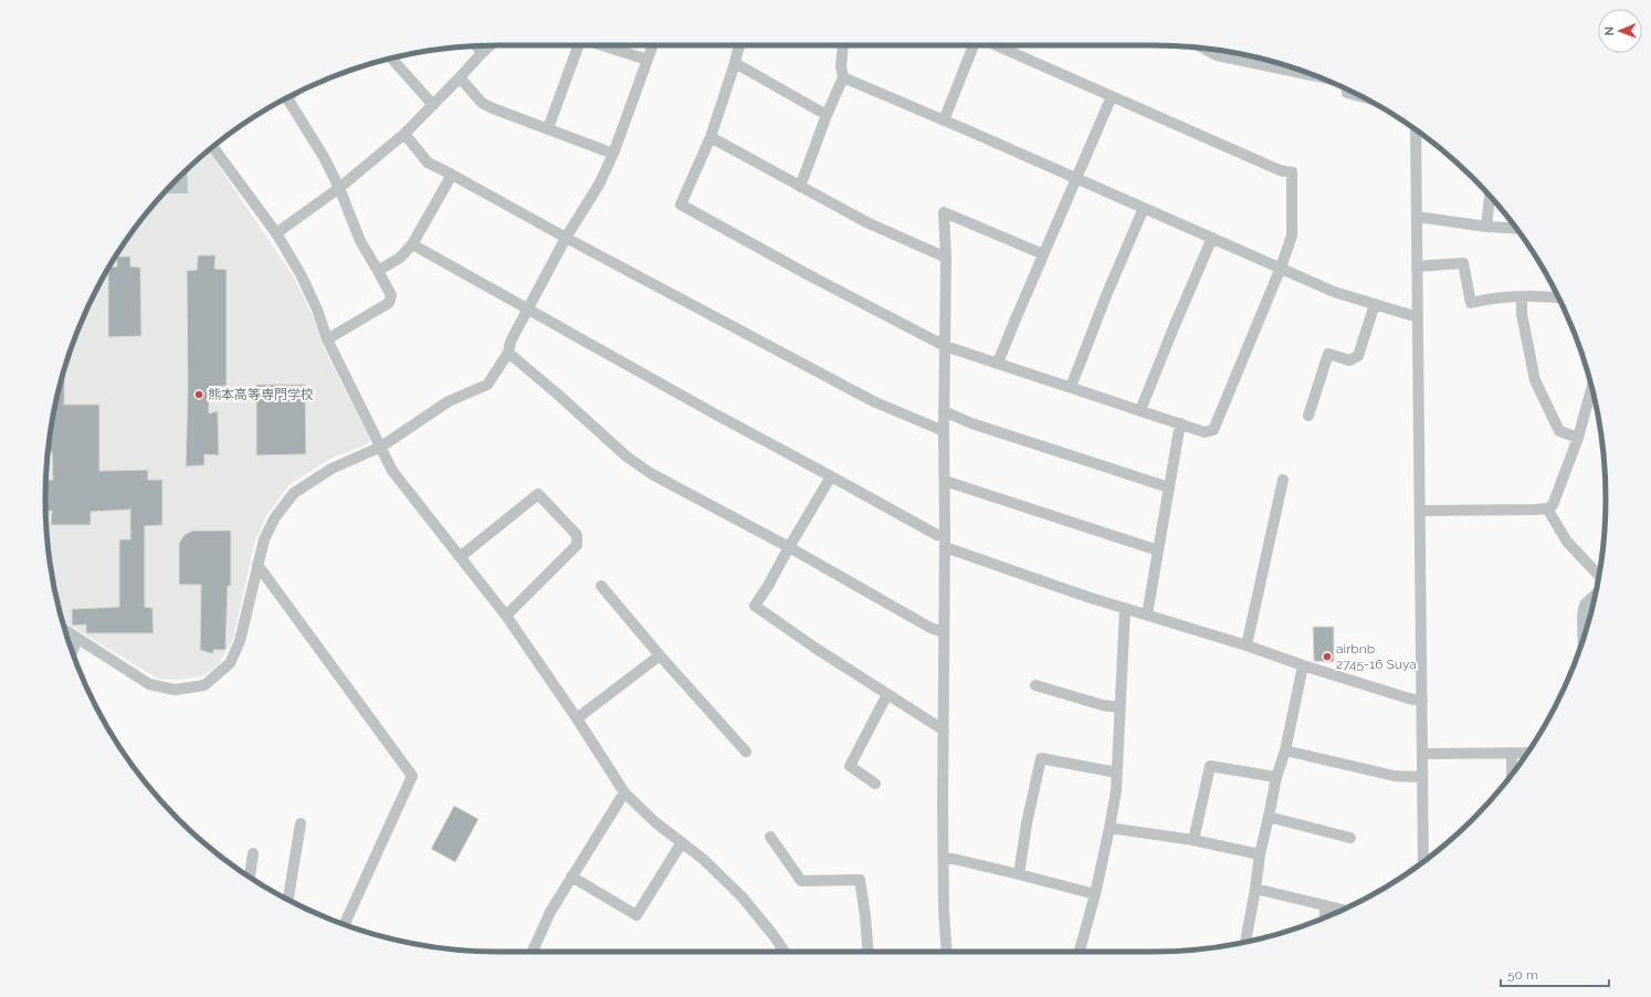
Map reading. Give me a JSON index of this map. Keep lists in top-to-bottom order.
{
  "places": ["熊本高等専門学校", "airbnb 2745-16 Suya"],
  "scale_bar": "50 m",
  "north": "left"
}
